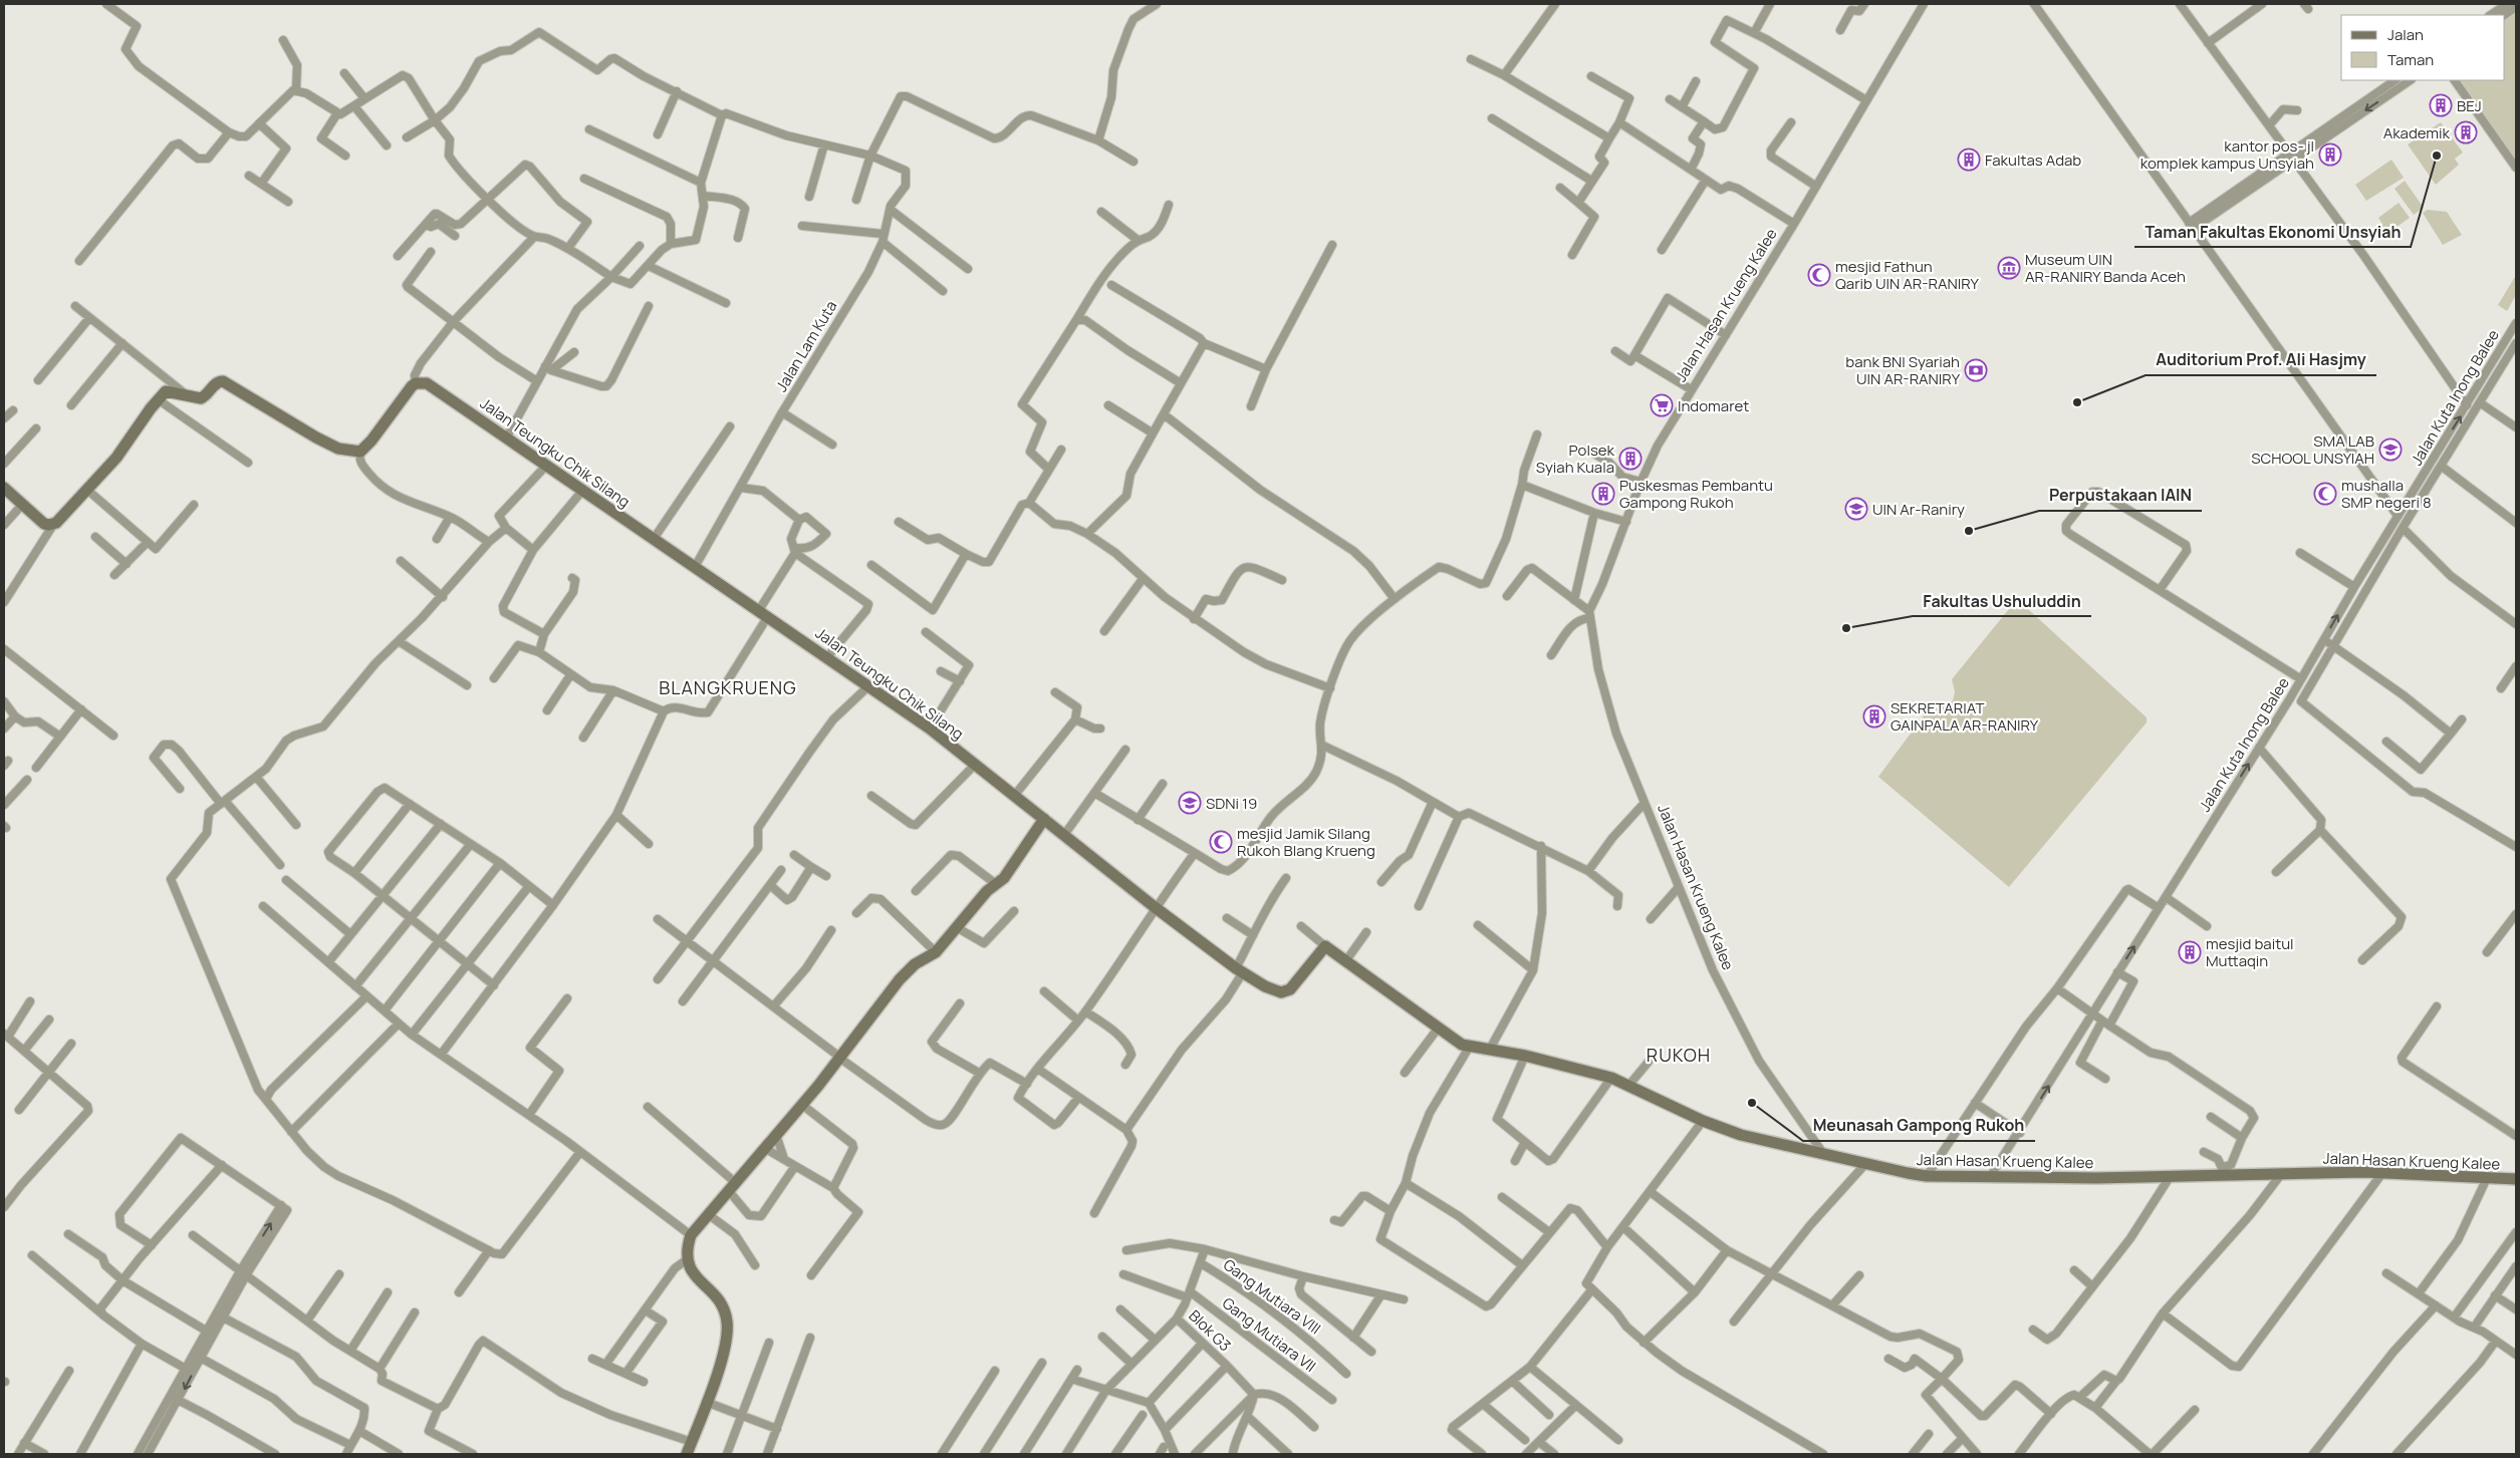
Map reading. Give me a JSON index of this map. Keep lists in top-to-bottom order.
{
  "streets": {
    "street": [
      "Jalan Hasan Krueng Kalee",
      "Jalan Lam Kuta",
      "Jalan Kuta Inong Balee",
      "Jalan Teungku Chik Silang",
      "Gang Mutiara VIII",
      "Blok G3",
      "Gang Mutiara VII"
    ]
  },
  "crossings": [
    ["Jalan Hasan Krueng Kalee", "Jalan Kuta Inong Balee"],
    ["Jalan Lam Kuta", "Jalan Teungku Chik Silang"],
    ["Gang Mutiara VIII", "Blok G3"],
    ["Blok G3", "Gang Mutiara VII"]
  ],
  "districts": ["BLANGKRUENG", "RUKOH"],
  "places": {
    "building": [
      "BEJ",
      "Akademik",
      "kantor pos- jl komplek kampus Unsyiah",
      "Fakultas Adab",
      "Polsek Syiah Kuala",
      "Puskesmas Pembantu Gampong Rukoh",
      "SEKRETARIAT GAINPALA AR-RANIRY",
      "mesjid baitul Muttaqin"
    ],
    "other": [
      "Taman Fakultas Ekonomi Unsyiah",
      "Auditorium Prof. Ali Hasjmy",
      "Perpustakaan IAIN",
      "Fakultas Ushuluddin",
      "Meunasah Gampong Rukoh"
    ],
    "museum": ["Museum UIN AR-RANIRY Banda Aceh"],
    "mosque": ["mesjid Fathun Qarib UIN AR-RANIRY", "mushalla SMP negeri 8", "mesjid Jamik Silang Rukoh Blang Krueng"],
    "bank": ["bank BNI Syariah UIN AR-RANIRY"],
    "supermarket": ["Indomaret"],
    "school or university": ["SMA LAB SCHOOL UNSYIAH", "UIN Ar-Raniry", "SDNi 19"]
  },
  "legend": ["Jalan", "Taman"]
}
